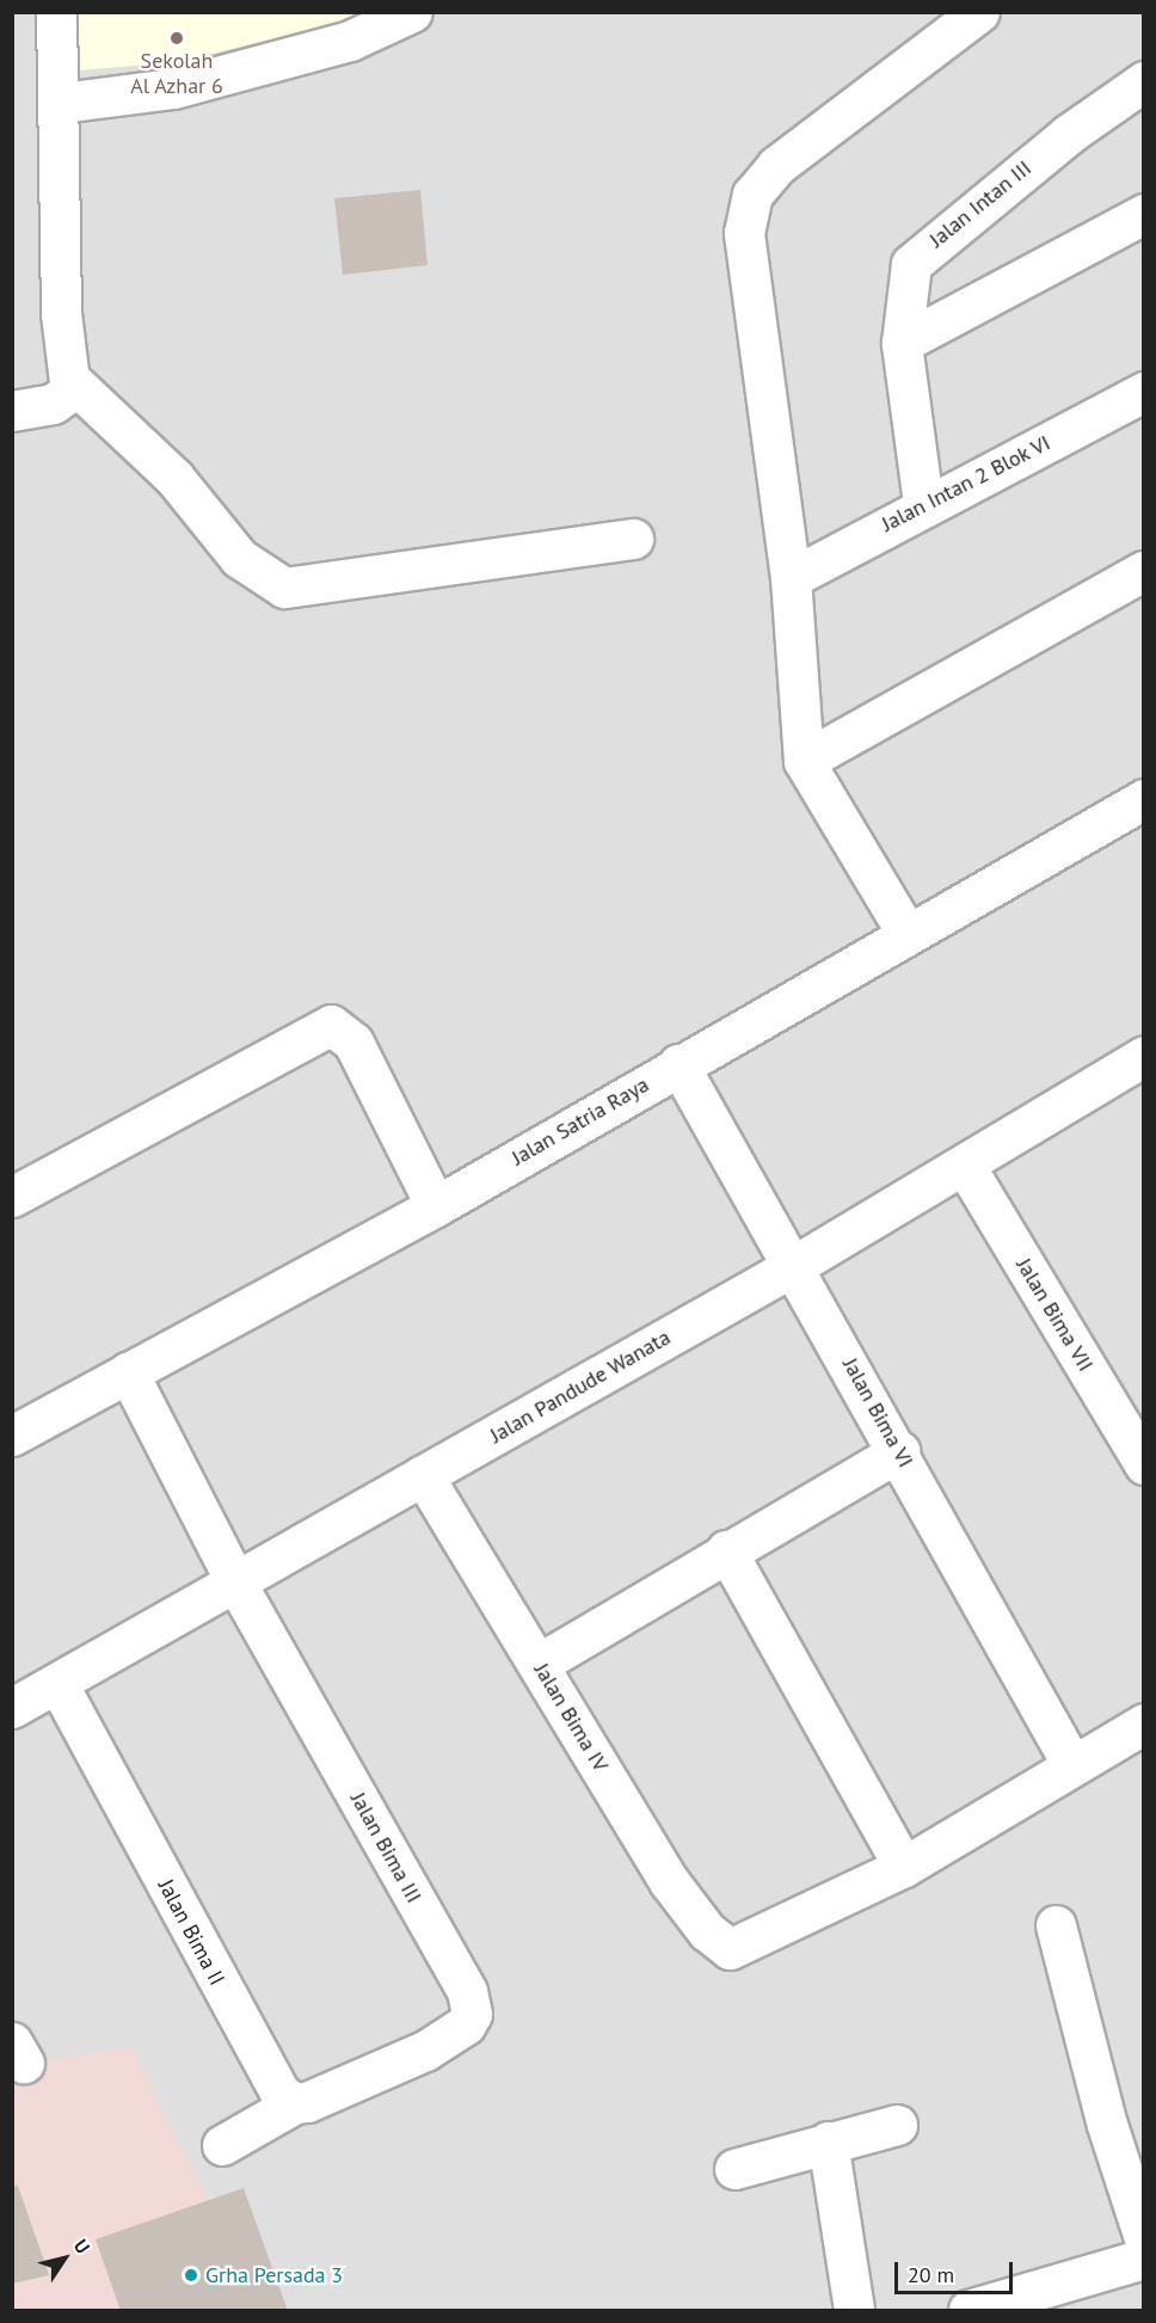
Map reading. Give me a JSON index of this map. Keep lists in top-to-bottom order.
{
  "streets": {
    "street": [
      "Jalan Intan III",
      "Jalan Intan 2 Blok VI",
      "Jalan Satria Raya",
      "Jalan Bima VII",
      "Jalan Pandude Wanata",
      "Jalan Bima VI",
      "Jalan Bima IV",
      "Jalan Bima III",
      "Jalan Bima II"
    ]
  },
  "crossings": [
    ["Jalan Intan III", "Jalan Intan 2 Blok VI"],
    ["Jalan Satria Raya", "Jalan Bima VI"],
    ["Jalan Satria Raya", "Jalan Bima III"],
    ["Jalan Bima VII", "Jalan Pandude Wanata"],
    ["Jalan Pandude Wanata", "Jalan Bima VI"],
    ["Jalan Pandude Wanata", "Jalan Bima IV"],
    ["Jalan Pandude Wanata", "Jalan Bima III"],
    ["Jalan Pandude Wanata", "Jalan Bima II"],
    ["Jalan Bima III", "Jalan Bima II"]
  ],
  "places": ["Sekolah Al Azhar 6", "Grha Persada 3"],
  "scale_bar": "20 m",
  "north": "top right"
}
